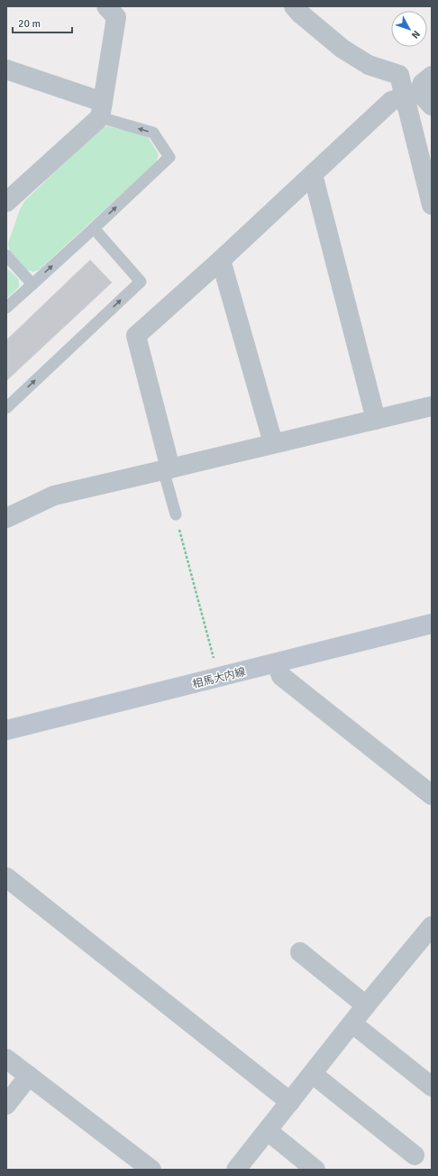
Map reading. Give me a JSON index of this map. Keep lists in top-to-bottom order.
{
  "streets": {
    "main road": ["相馬大内線"]
  },
  "scale_bar": "20 m",
  "north": "bottom right"
}
